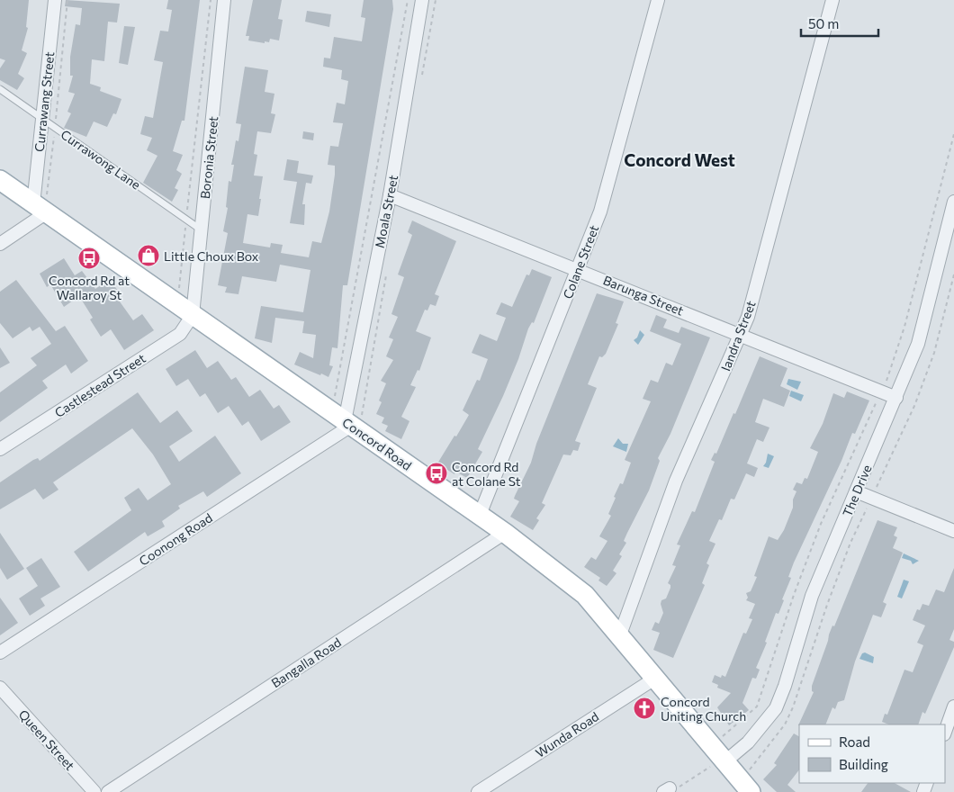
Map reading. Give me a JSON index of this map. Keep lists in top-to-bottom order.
{
  "streets": {
    "main road": ["Concord Road"],
    "street": [
      "Currawang Street",
      "Boronia Street",
      "Moala Street",
      "Colane Street",
      "Barunga Street",
      "Iandra Street",
      "Castlestead Street",
      "The Drive",
      "Coonong Road",
      "Bangalla Road",
      "Wunda Road",
      "Queen Street"
    ],
    "lane": ["Currawong Lane"]
  },
  "crossings": [
    ["Currawang Street", "Currawong Lane"],
    ["Currawang Street", "Concord Road"],
    ["Boronia Street", "Currawong Lane"],
    ["Boronia Street", "Castlestead Street"],
    ["Boronia Street", "Concord Road"],
    ["Moala Street", "Barunga Street"],
    ["Moala Street", "Concord Road"],
    ["Moala Street", "Coonong Road"],
    ["Colane Street", "Barunga Street"],
    ["Colane Street", "Concord Road"],
    ["Barunga Street", "Iandra Street"],
    ["Barunga Street", "The Drive"],
    ["Iandra Street", "Concord Road"],
    ["Castlestead Street", "Concord Road"],
    ["Concord Road", "The Drive"],
    ["Concord Road", "Coonong Road"],
    ["Concord Road", "Bangalla Road"],
    ["Concord Road", "Wunda Road"]
  ],
  "districts": ["Concord West"],
  "places": {
    "shop": ["Little Choux Box"],
    "bus stop": ["Concord Rd at Wallaroy St", "Concord Rd at Colane St"],
    "church": ["Concord Uniting Church"]
  },
  "legend": ["Road", "Building"],
  "scale_bar": "50 m"
}
